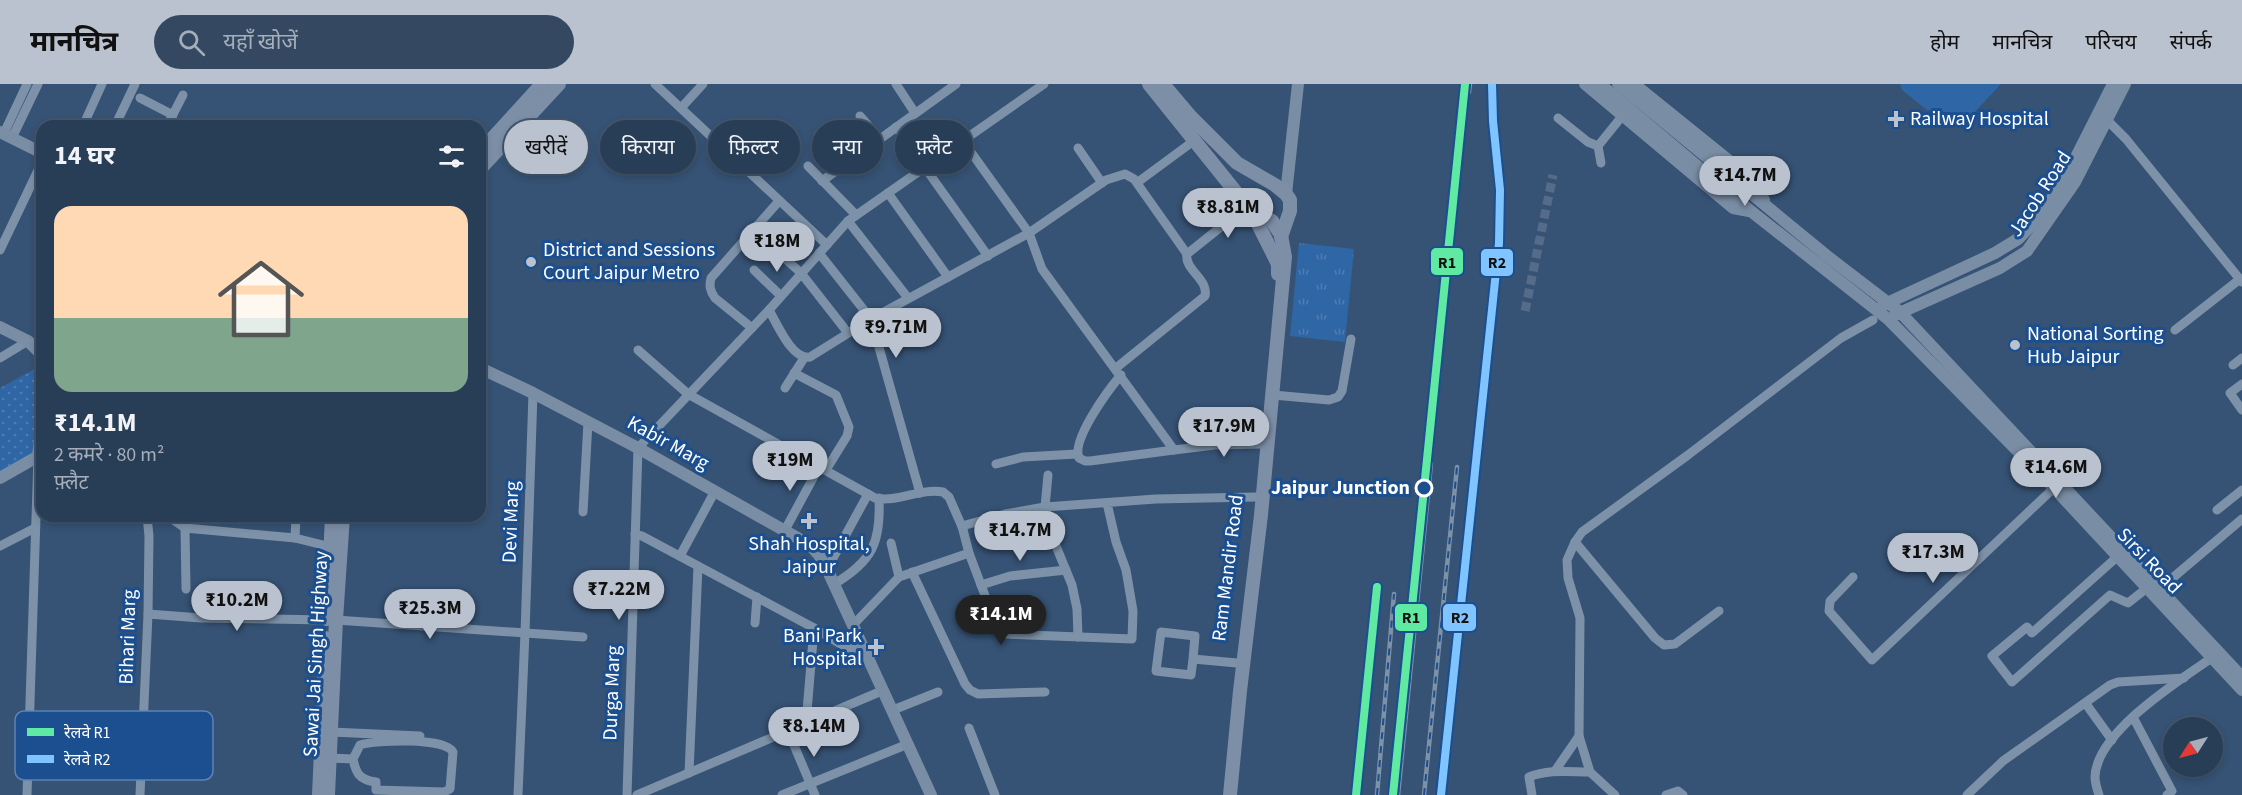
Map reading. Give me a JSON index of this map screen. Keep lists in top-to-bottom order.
{
  "streets": {
    "main road": ["Ram Mandir Road", "Sawai Jai Singh Highway"],
    "street": [
      "Jacob Road",
      "Kabir Marg",
      "Devi Marg",
      "Sirsi Road",
      "Bihari Marg",
      "Durga Marg"
    ]
  },
  "crossings": [
    ["Jacob Road", "Sirsi Road"],
    ["Kabir Marg", "Devi Marg"],
    ["Kabir Marg", "Durga Marg"]
  ],
  "places": {
    "health": ["Railway Hospital", "Shah Hospital, Jaipur", "Bani Park Hospital"],
    "other": ["District and Sessions Court Jaipur Metro", "National Sorting Hub Jaipur", "Jaipur Junction"]
  },
  "lines": ["rail line R1", "rail line R2"],
  "legend": ["रेलवे R1", "रेलवे R2"],
  "north": "bottom left",
  "page": {
    "header": "मानचित्र",
    "search": "यहाँ खोजें",
    "nav": [
      "होम",
      "मानचित्र",
      "परिचय",
      "संपर्क"
    ],
    "chip": [
      "खरीदें",
      "किराया",
      "फ़िल्टर",
      "नया",
      "फ़्लैट"
    ],
    "heading": "14 घर",
    "price": [
      "₹14.7M",
      "₹8.81M",
      "₹18M",
      "₹9.71M",
      "₹17.9M",
      "₹19M",
      "₹14.6M",
      "₹14.7M",
      "₹17.3M",
      "₹7.22M",
      "₹10.2M",
      "₹25.3M",
      "₹14.1M",
      "₹8.14M"
    ],
    "list": [
      {
        "name": "₹14.1M",
        "note": "2 कमरे · 80 m² · फ़्लैट"
      }
    ]
  }
}
